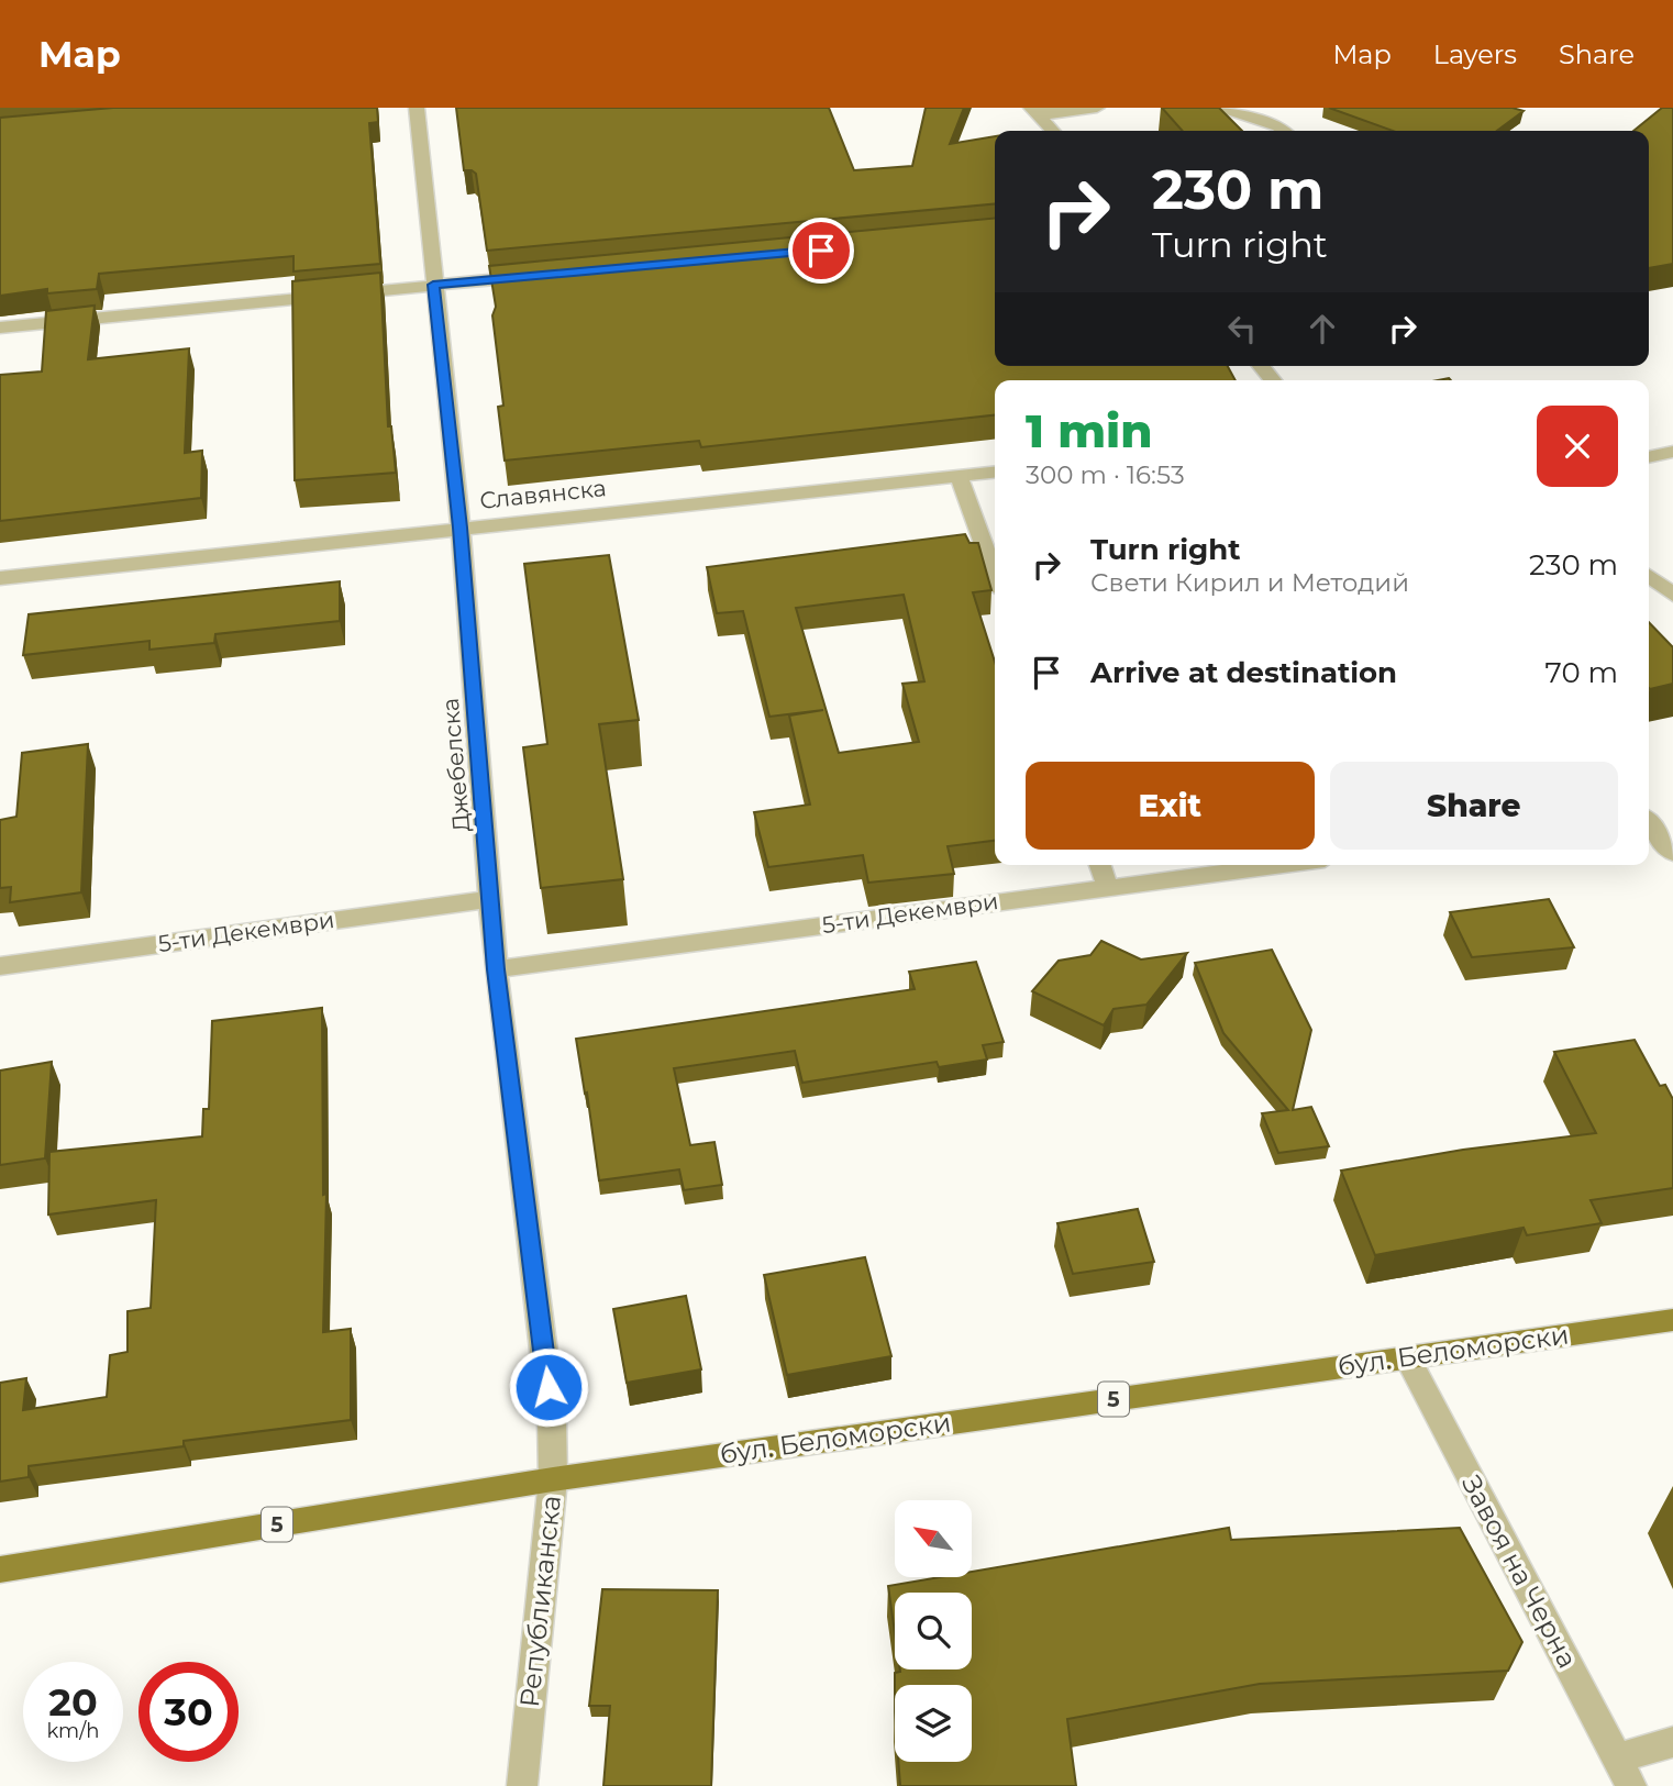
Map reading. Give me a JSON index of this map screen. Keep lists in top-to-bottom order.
{
  "streets": {
    "main road": ["бул. Беломорски", "5"],
    "street": [
      "Славянска",
      "Джебелска",
      "5-ти Декември",
      "Завоя на Черна",
      "Републиканска"
    ]
  },
  "crossings": [
    ["Славянска", "Джебелска"],
    ["Джебелска", "5-ти Декември"],
    ["Джебелска", "Републиканска"],
    ["бул. Беломорски", "Завоя на Черна"],
    ["бул. Беломорски", "Републиканска"]
  ],
  "north": "top left",
  "page": {
    "header": "Map",
    "nav": ["Map", "Layers", "Share"],
    "turn": ["230 m", "Turn right"],
    "heading": ["1 min", "300 m · 16:53"],
    "list": [
      {
        "name": "Turn right",
        "note": "Свети Кирил и Методий",
        "value": "230 m"
      },
      {
        "name": "Arrive at destination",
        "value": "70 m"
      }
    ],
    "buttons": ["Exit", "Share"],
    "speed": "20 km/h",
    "limit": "30"
  }
}
